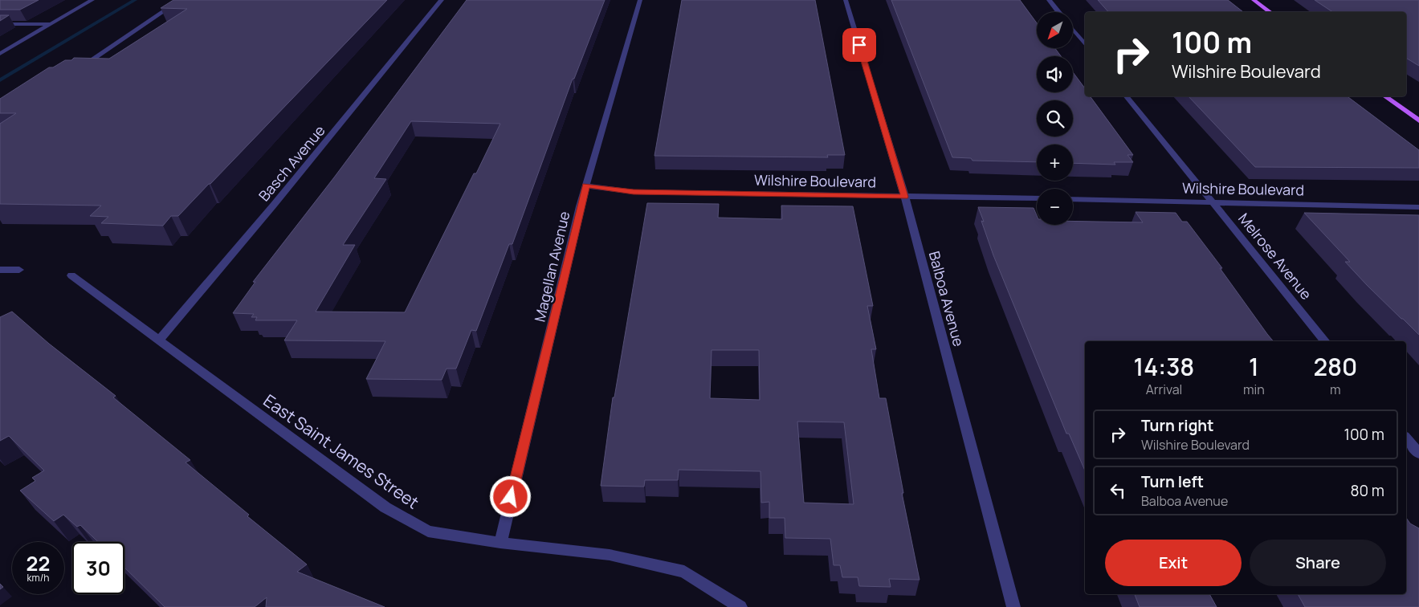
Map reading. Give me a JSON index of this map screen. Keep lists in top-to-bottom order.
{
  "streets": {
    "street": [
      "Basch Avenue",
      "Wilshire Boulevard",
      "Melrose Avenue",
      "Magellan Avenue",
      "Balboa Avenue",
      "East Saint James Street"
    ]
  },
  "crossings": [
    ["Basch Avenue", "East Saint James Street"],
    ["Wilshire Boulevard", "Melrose Avenue"],
    ["Wilshire Boulevard", "Magellan Avenue"],
    ["Wilshire Boulevard", "Balboa Avenue"],
    ["Magellan Avenue", "East Saint James Street"]
  ],
  "north": "bottom left",
  "page": {
    "map_buttons": ["+", "−"],
    "turn": ["100 m", "Wilshire Boulevard"],
    "eta": [
      "14:38",
      "Arrival",
      "1",
      "min",
      "280",
      "m"
    ],
    "list": [
      {
        "name": "Turn right",
        "note": "Wilshire Boulevard",
        "value": "100 m"
      },
      {
        "name": "Turn left",
        "note": "Balboa Avenue",
        "value": "80 m"
      }
    ],
    "buttons": ["Exit", "Share"],
    "speed": "22 km/h",
    "limit": "30"
  }
}
